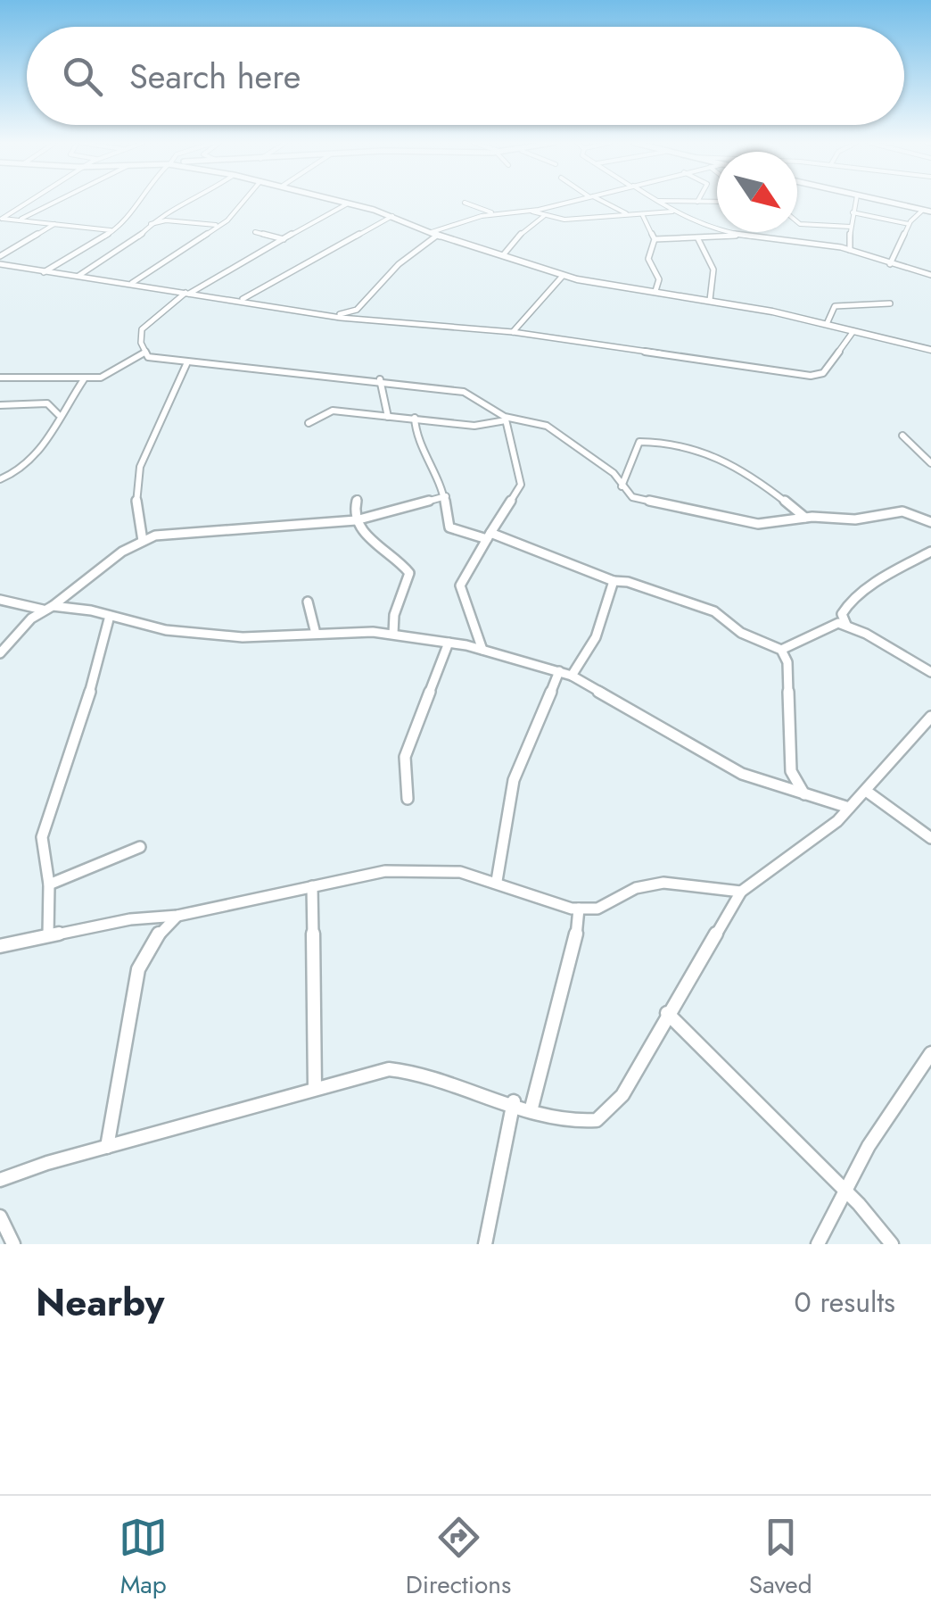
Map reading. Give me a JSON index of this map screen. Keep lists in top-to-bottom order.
{
  "north": "bottom right",
  "page": {
    "search": "Search here",
    "heading": ["Nearby", "0 results"],
    "nav": ["Map", "Directions", "Saved"]
  }
}
